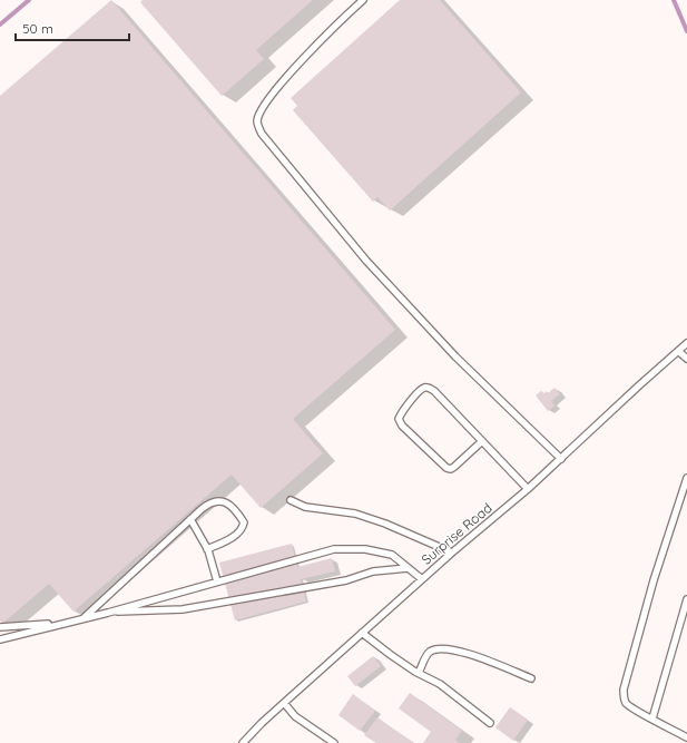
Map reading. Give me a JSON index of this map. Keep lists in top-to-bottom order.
{
  "streets": {
    "lane": ["Surprise Road"]
  },
  "scale_bar": "50 m"
}
